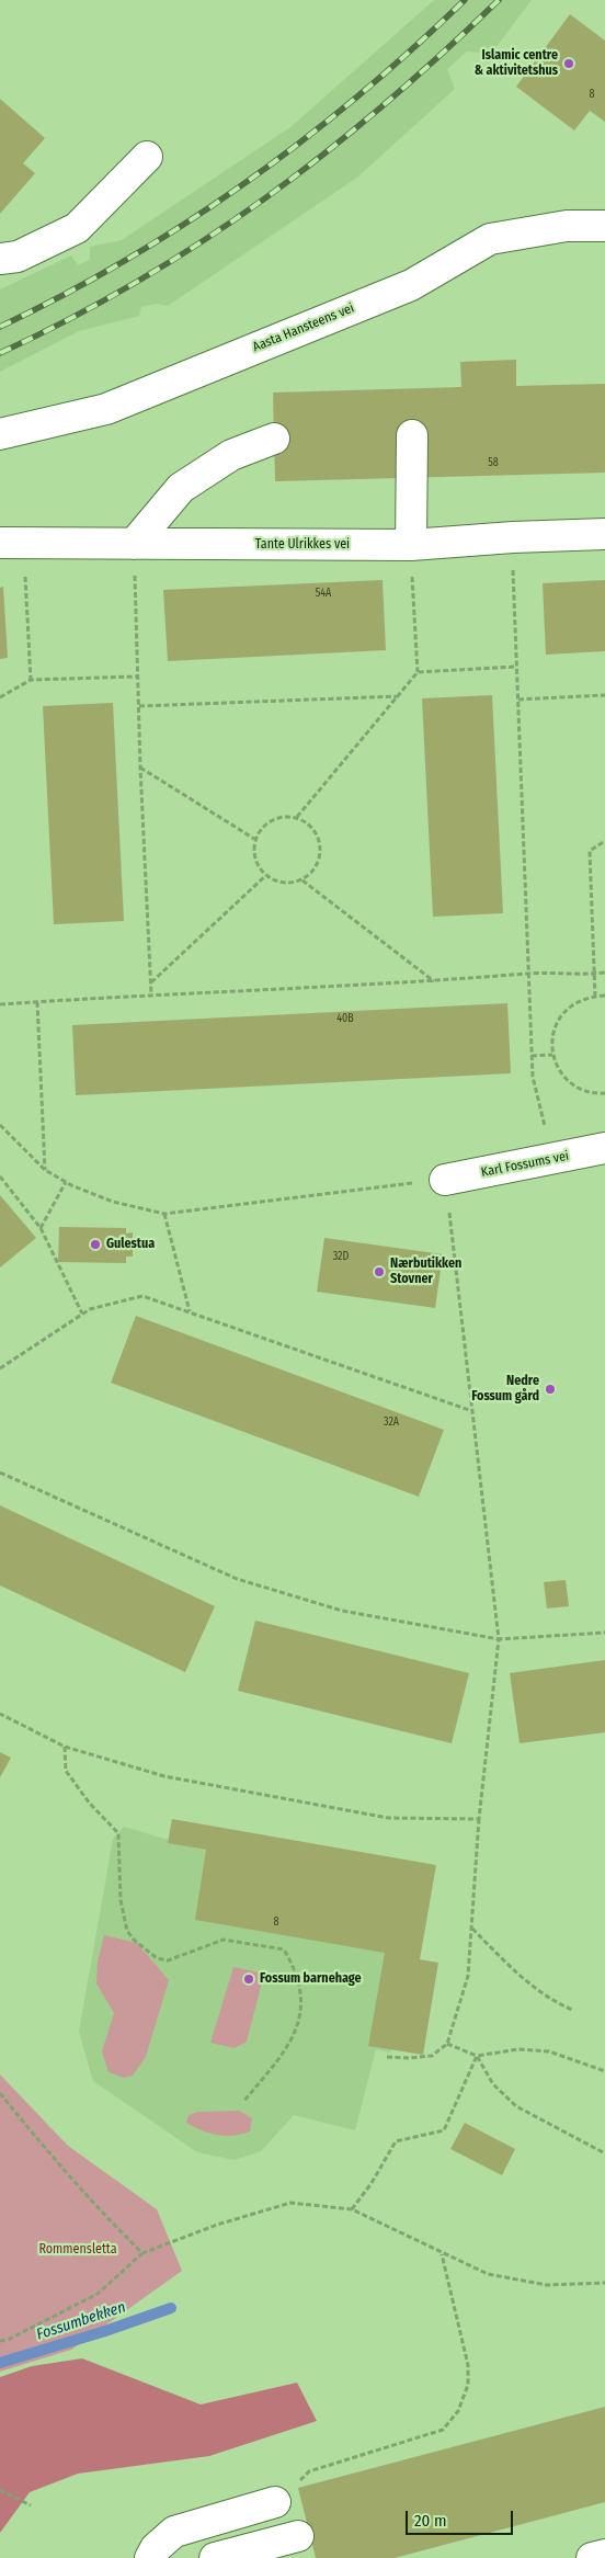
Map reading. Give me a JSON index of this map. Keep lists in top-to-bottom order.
{
  "streets": {
    "street": ["Aasta Hansteens vei", "Tante Ulrikkes vei", "Karl Fossums vei"]
  },
  "water": ["Fossumbekken"],
  "parks": ["Rommensletta"],
  "places": [
    "Islamic centre & aktivitetshus",
    "Gulestua",
    "Nærbutikken Stovner",
    "Nedre Fossum gård",
    "Fossum barnehage"
  ],
  "house_numbers": [
    "8",
    "58",
    "54A",
    "40B",
    "32D",
    "32A",
    "8"
  ],
  "scale_bar": "20 m"
}
